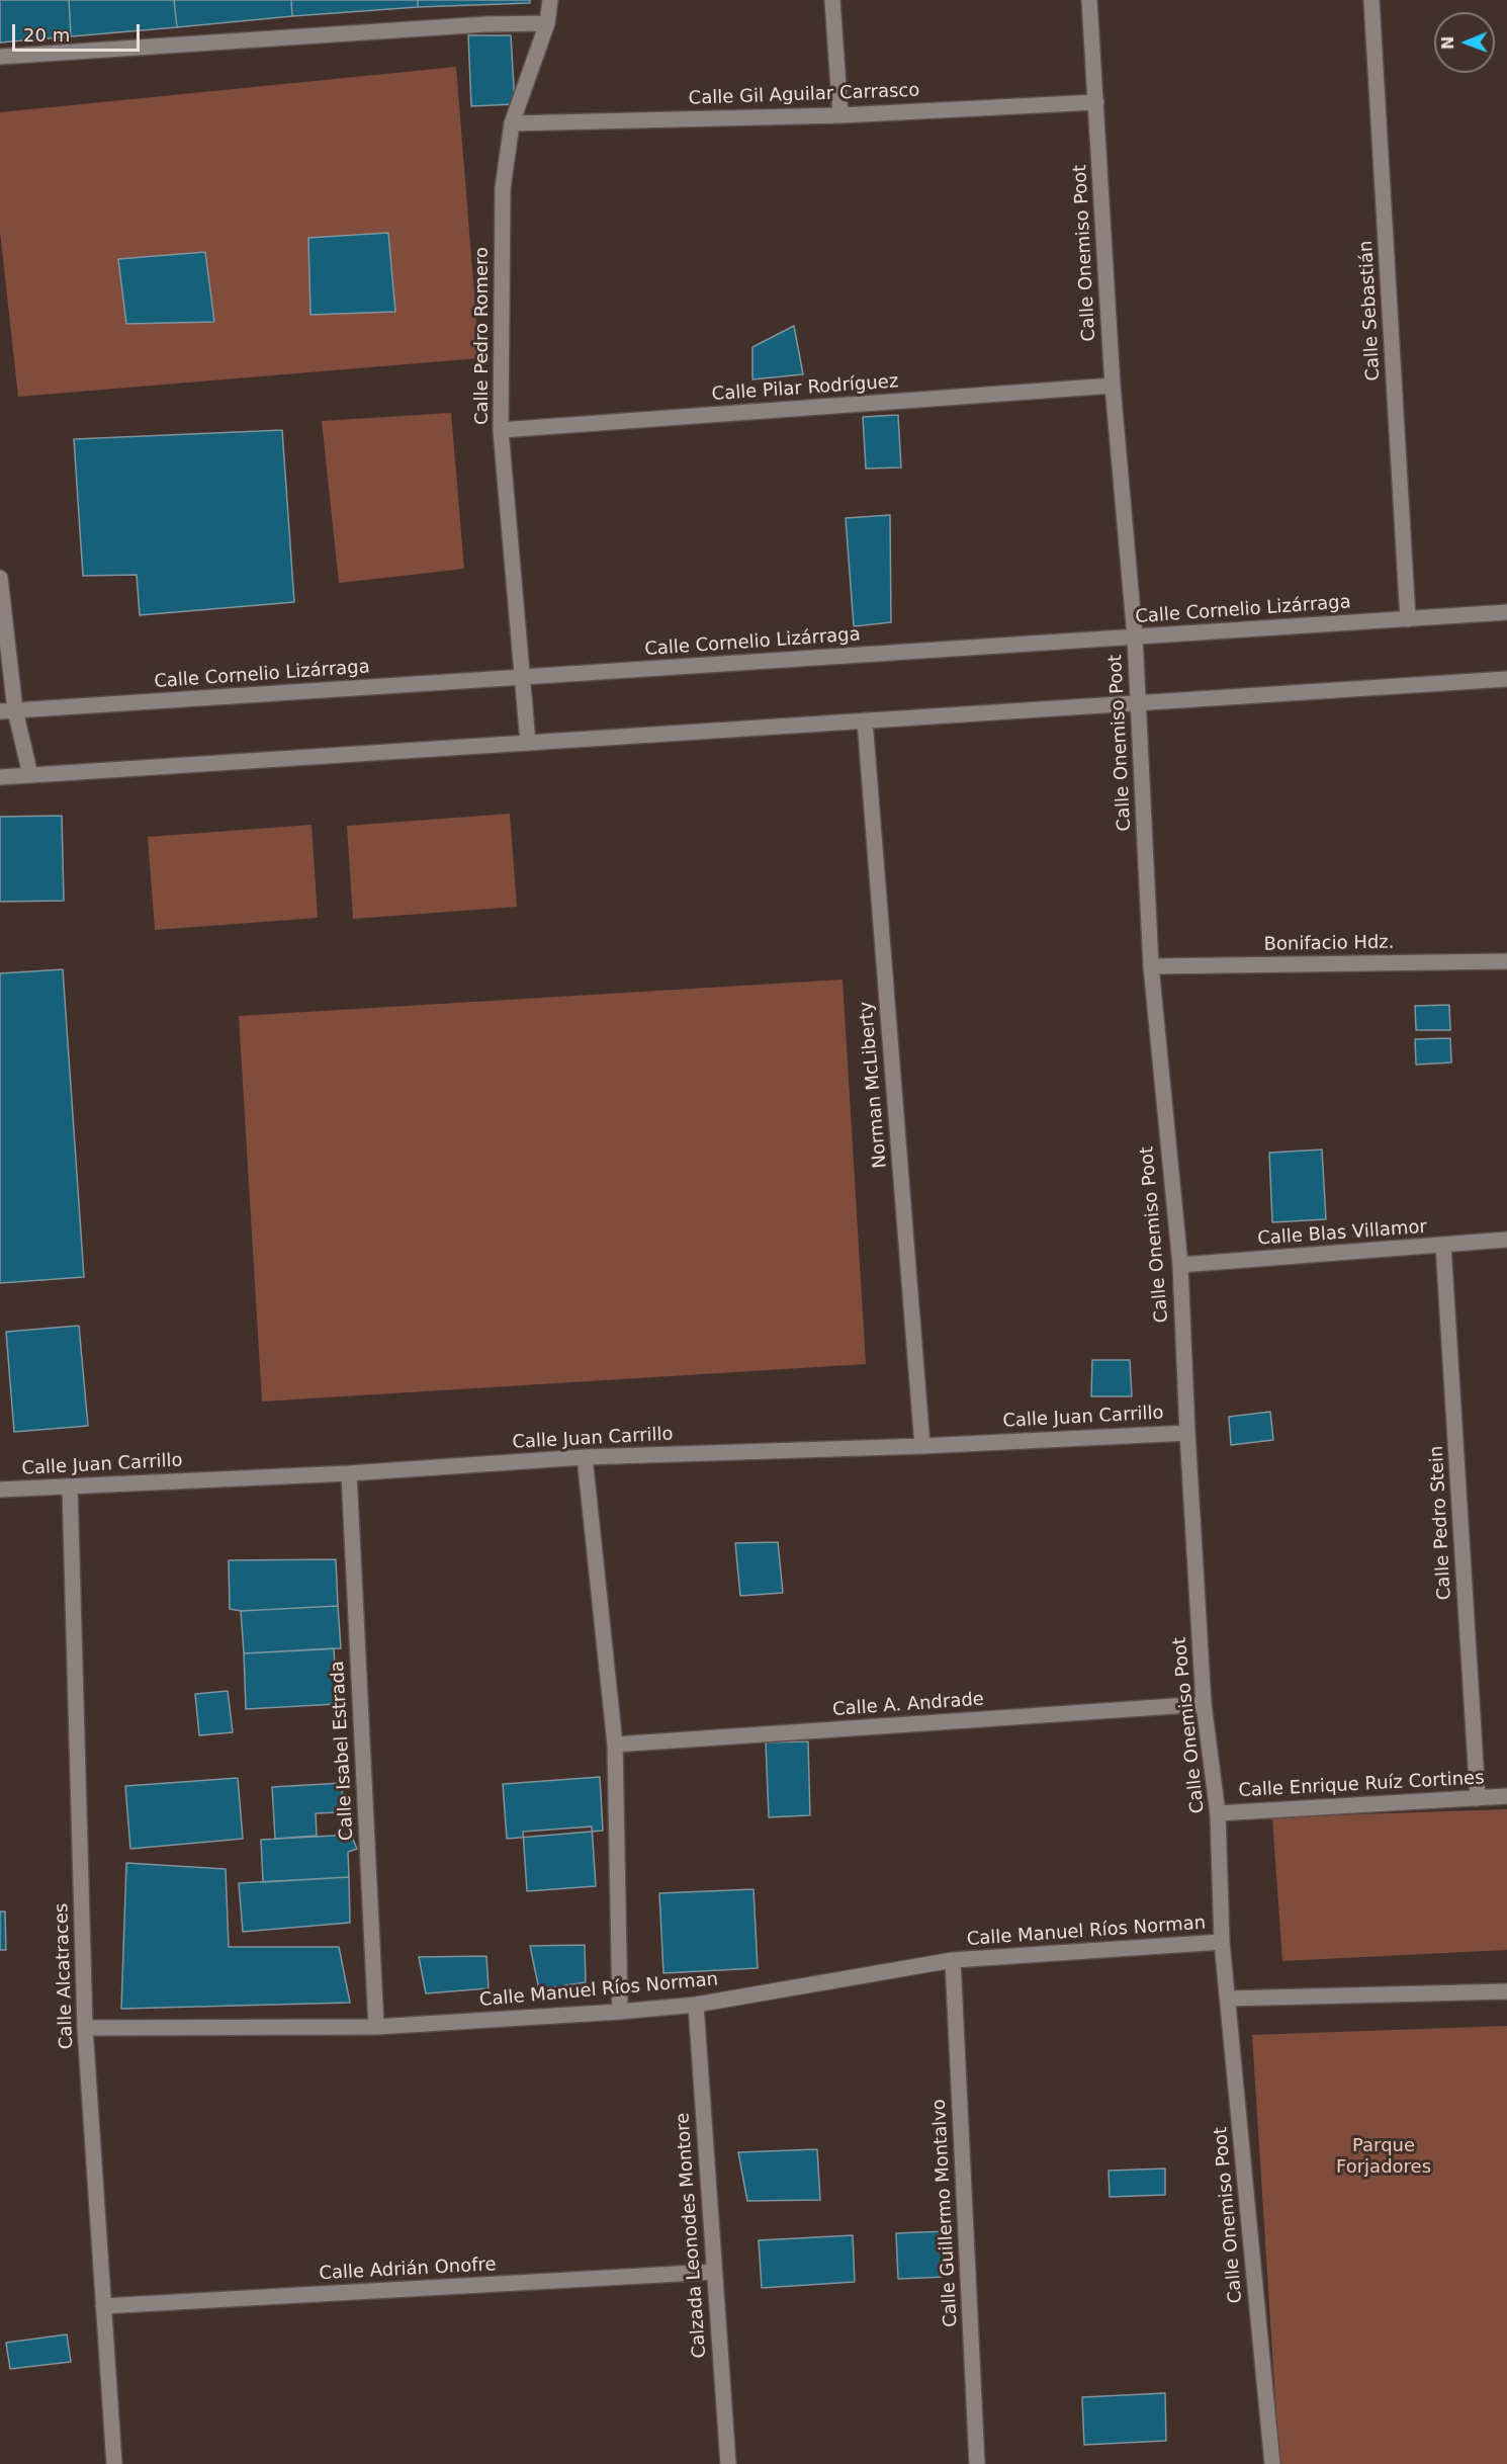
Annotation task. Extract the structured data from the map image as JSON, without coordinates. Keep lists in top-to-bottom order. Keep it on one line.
{"streets":{"street":["Calle Gil Aguilar Carrasco","Calle Onemiso Poot","Calle Sebastián","Calle Pedro Romero","Calle Pilar Rodríguez","Calle Cornelio Lizárraga","Bonifacio Hdz.","Norman McLiberty","Calle Blas Villamor","Calle Juan Carrillo","Calle Pedro Stein","Calle A. Andrade","Calle Isabel Estrada","Calle Enrique Ruíz Cortines","Calle Manuel Ríos Norman","Calle Alcatraces","Calle Guillermo Montalvo","Calzada Leonodes Montore","Calle Adrián Onofre"]},"crossings":[["Calle Gil Aguilar Carrasco","Calle Onemiso Poot"],["Calle Gil Aguilar Carrasco","Calle Pedro Romero"],["Calle Onemiso Poot","Calle Pilar Rodríguez"],["Calle Onemiso Poot","Calle Cornelio Lizárraga"],["Calle Onemiso Poot","Bonifacio Hdz."],["Calle Onemiso Poot","Calle Blas Villamor"],["Calle Onemiso Poot","Calle Juan Carrillo"],["Calle Onemiso Poot","Calle A. Andrade"],["Calle Onemiso Poot","Calle Enrique Ruíz Cortines"],["Calle Onemiso Poot","Calle Manuel Ríos Norman"],["Calle Sebastián","Calle Cornelio Lizárraga"],["Calle Pedro Romero","Calle Pilar Rodríguez"],["Calle Pedro Romero","Calle Cornelio Lizárraga"],["Norman McLiberty","Calle Juan Carrillo"],["Calle Blas Villamor","Calle Pedro Stein"],["Calle Juan Carrillo","Calle Isabel Estrada"],["Calle Juan Carrillo","Calle Alcatraces"],["Calle Pedro Stein","Calle Enrique Ruíz Cortines"],["Calle Isabel Estrada","Calle Manuel Ríos Norman"],["Calle Manuel Ríos Norman","Calle Alcatraces"],["Calle Manuel Ríos Norman","Calle Guillermo Montalvo"],["Calle Manuel Ríos Norman","Calzada Leonodes Montore"],["Calle Alcatraces","Calle Adrián Onofre"],["Calzada Leonodes Montore","Calle Adrián Onofre"]],"parks":["Parque Forjadores"],"scale_bar":"20 m","north":"left"}
